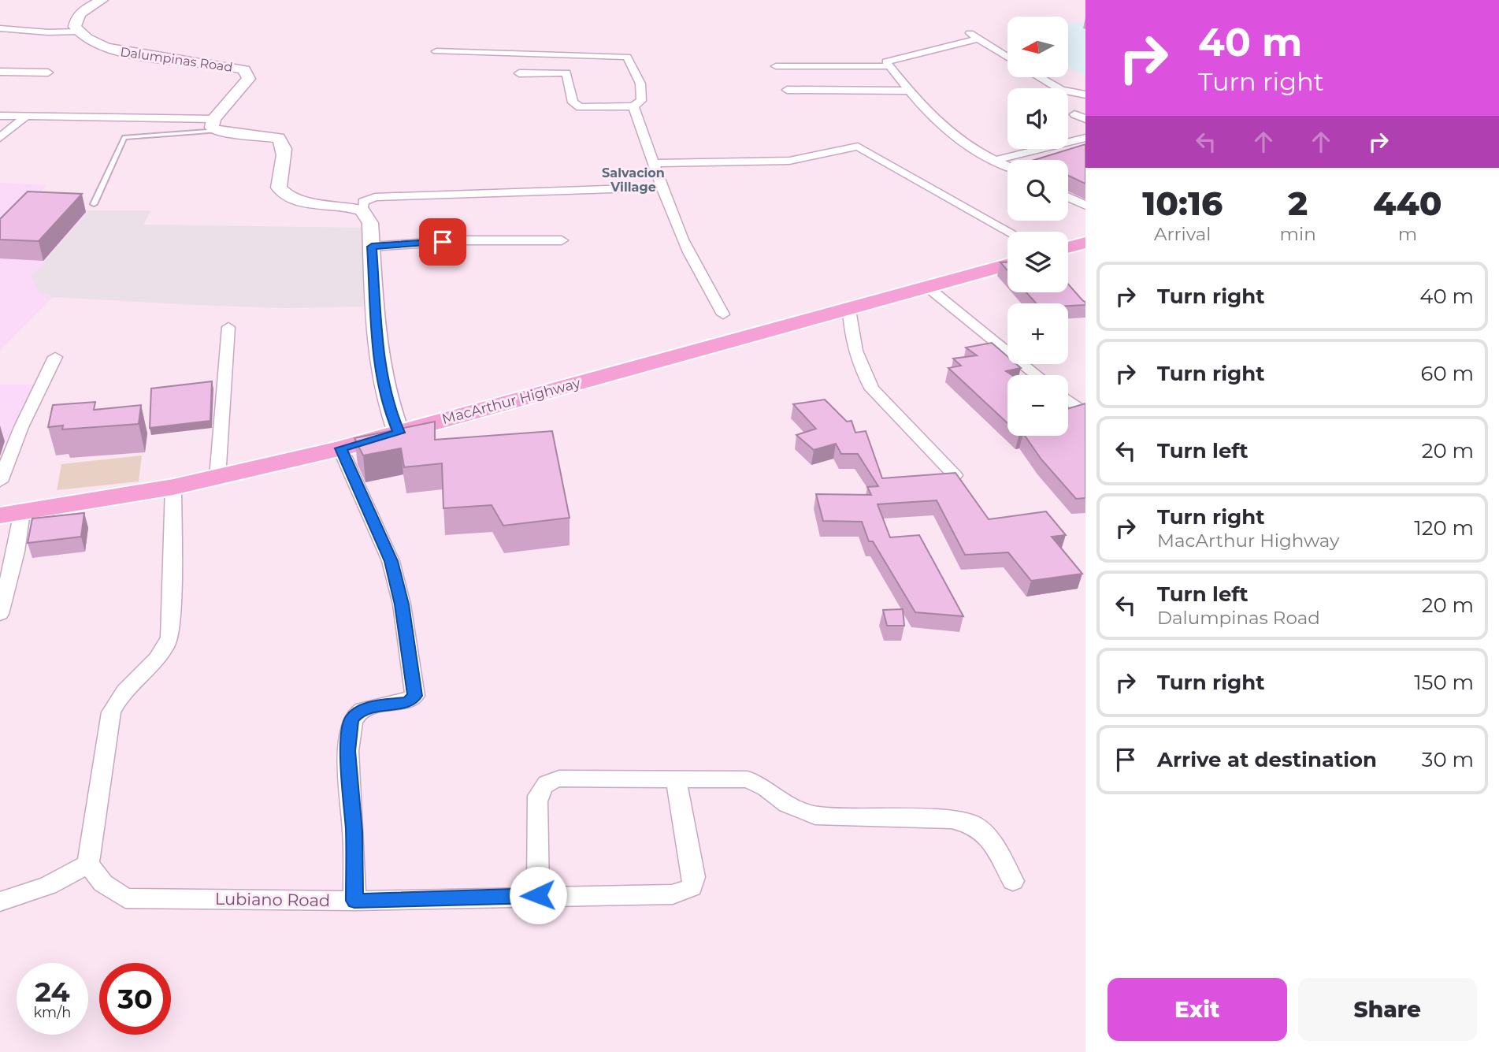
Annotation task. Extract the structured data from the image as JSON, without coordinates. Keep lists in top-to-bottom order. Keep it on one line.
{"streets":{"main road":["MacArthur Highway"],"street":["Dalumpinas Road","Lubiano Road"]},"districts":["Salvacion Village"],"north":"left","page":{"turn":["40 m","Turn right"],"map_buttons":["+","−"],"eta":["10:16","Arrival","2","min","440","m"],"list":[{"name":"Turn right","value":"40 m"},{"name":"Turn right","value":"60 m"},{"name":"Turn left","value":"20 m"},{"name":"Turn right","note":"MacArthur Highway","value":"120 m"},{"name":"Turn left","note":"Dalumpinas Road","value":"20 m"},{"name":"Turn right","value":"150 m"},{"name":"Arrive at destination","value":"30 m"}],"speed":"24 km/h","limit":"30","buttons":["Exit","Share"]}}
